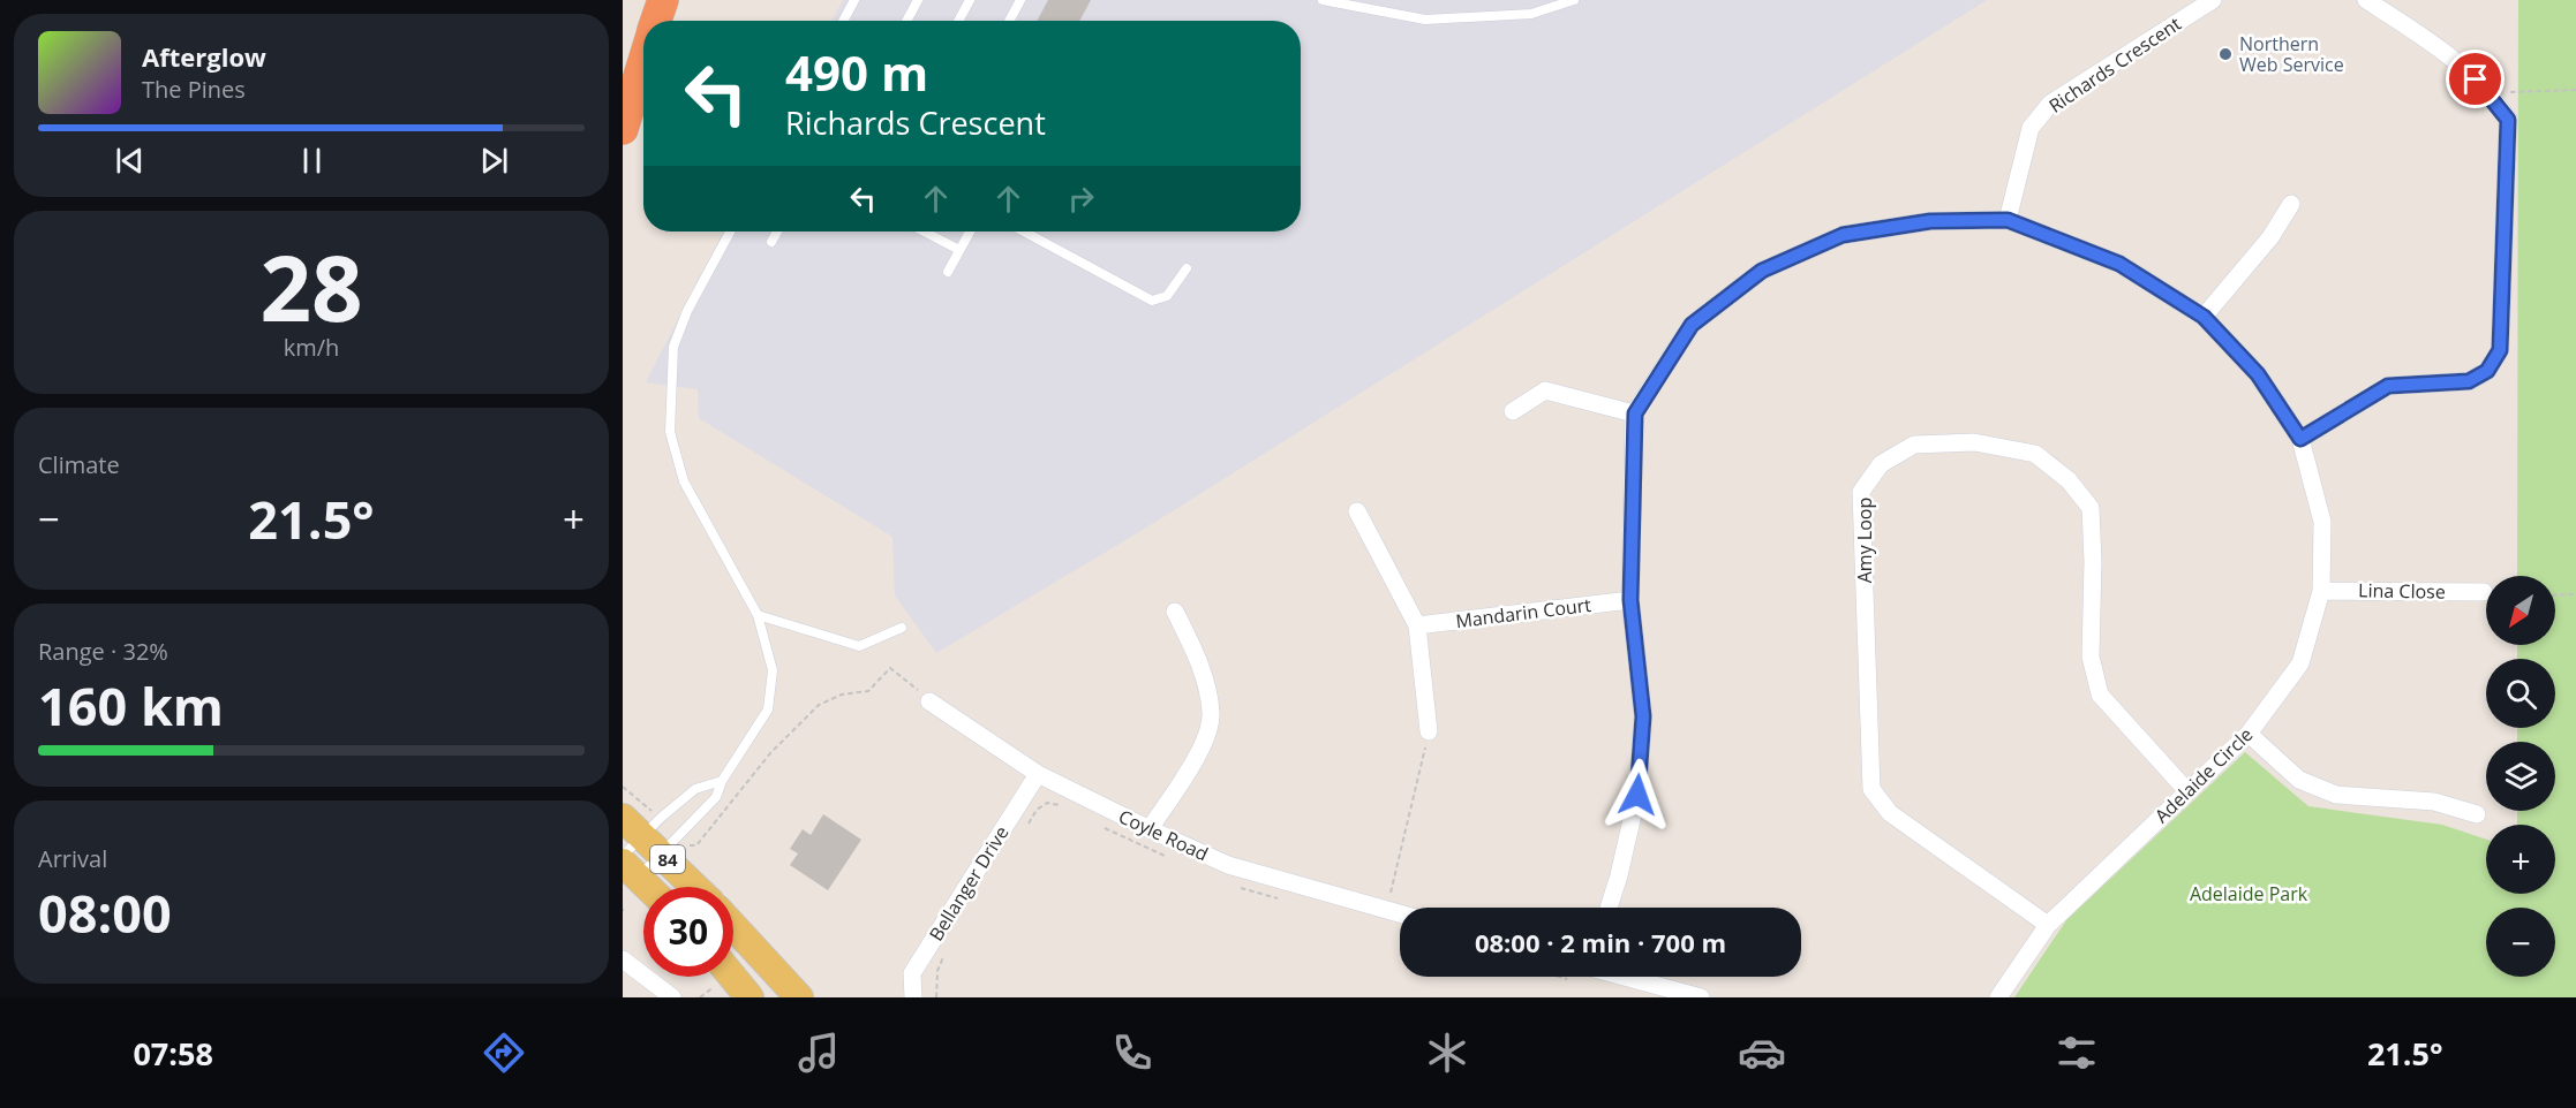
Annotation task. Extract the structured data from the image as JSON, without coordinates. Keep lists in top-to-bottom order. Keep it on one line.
{"streets":{"main road":["84"],"street":["Richards Crescent","Amy Loop","Lina Close","Mandarin Court","Adelaide Circle","Coyle Road","Bellanger Drive"]},"crossings":[["Richards Crescent","Adelaide Circle"],["Amy Loop","Adelaide Circle"],["Lina Close","Adelaide Circle"],["Coyle Road","Bellanger Drive"]],"parks":["Adelaide Park"],"places":["Northern Web Service"],"north":"bottom left","page":{"turn":["490 m","Richards Crescent"],"song":["Afterglow","The Pines"],"tile":[["28","km/h"],"Climate",["Range · 32%","160 km"],["Arrival","08:00"]],"heat":["−","21.5°","+"],"map_buttons":["+","−"],"limit":"30","trip":"08:00 · 2 min · 700 m","tabs":["07:58","21.5°"]}}
